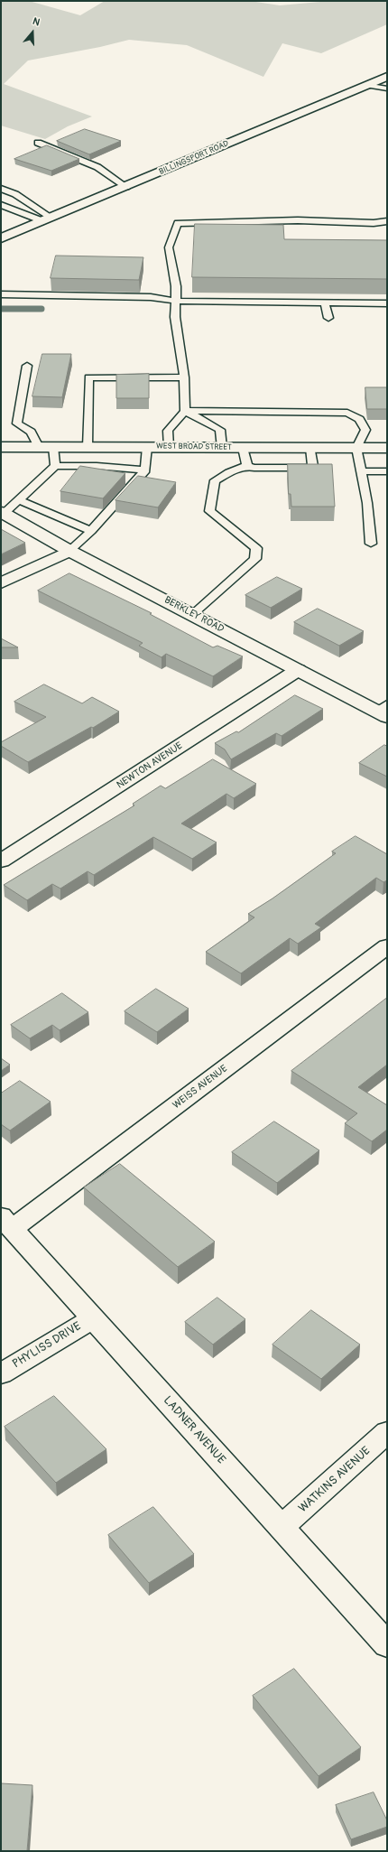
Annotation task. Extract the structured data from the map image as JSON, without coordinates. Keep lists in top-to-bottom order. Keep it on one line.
{"streets":{"street":["BILLINGSPORT ROAD","WEST BROAD STREET","BERKLEY ROAD","NEWTON AVENUE","WEISS AVENUE","PHYLISS DRIVE","LADNER AVENUE","WATKINS AVENUE"]},"crossings":[["BERKLEY ROAD","NEWTON AVENUE"],["WEISS AVENUE","LADNER AVENUE"],["PHYLISS DRIVE","LADNER AVENUE"],["LADNER AVENUE","WATKINS AVENUE"]],"north":"top"}
